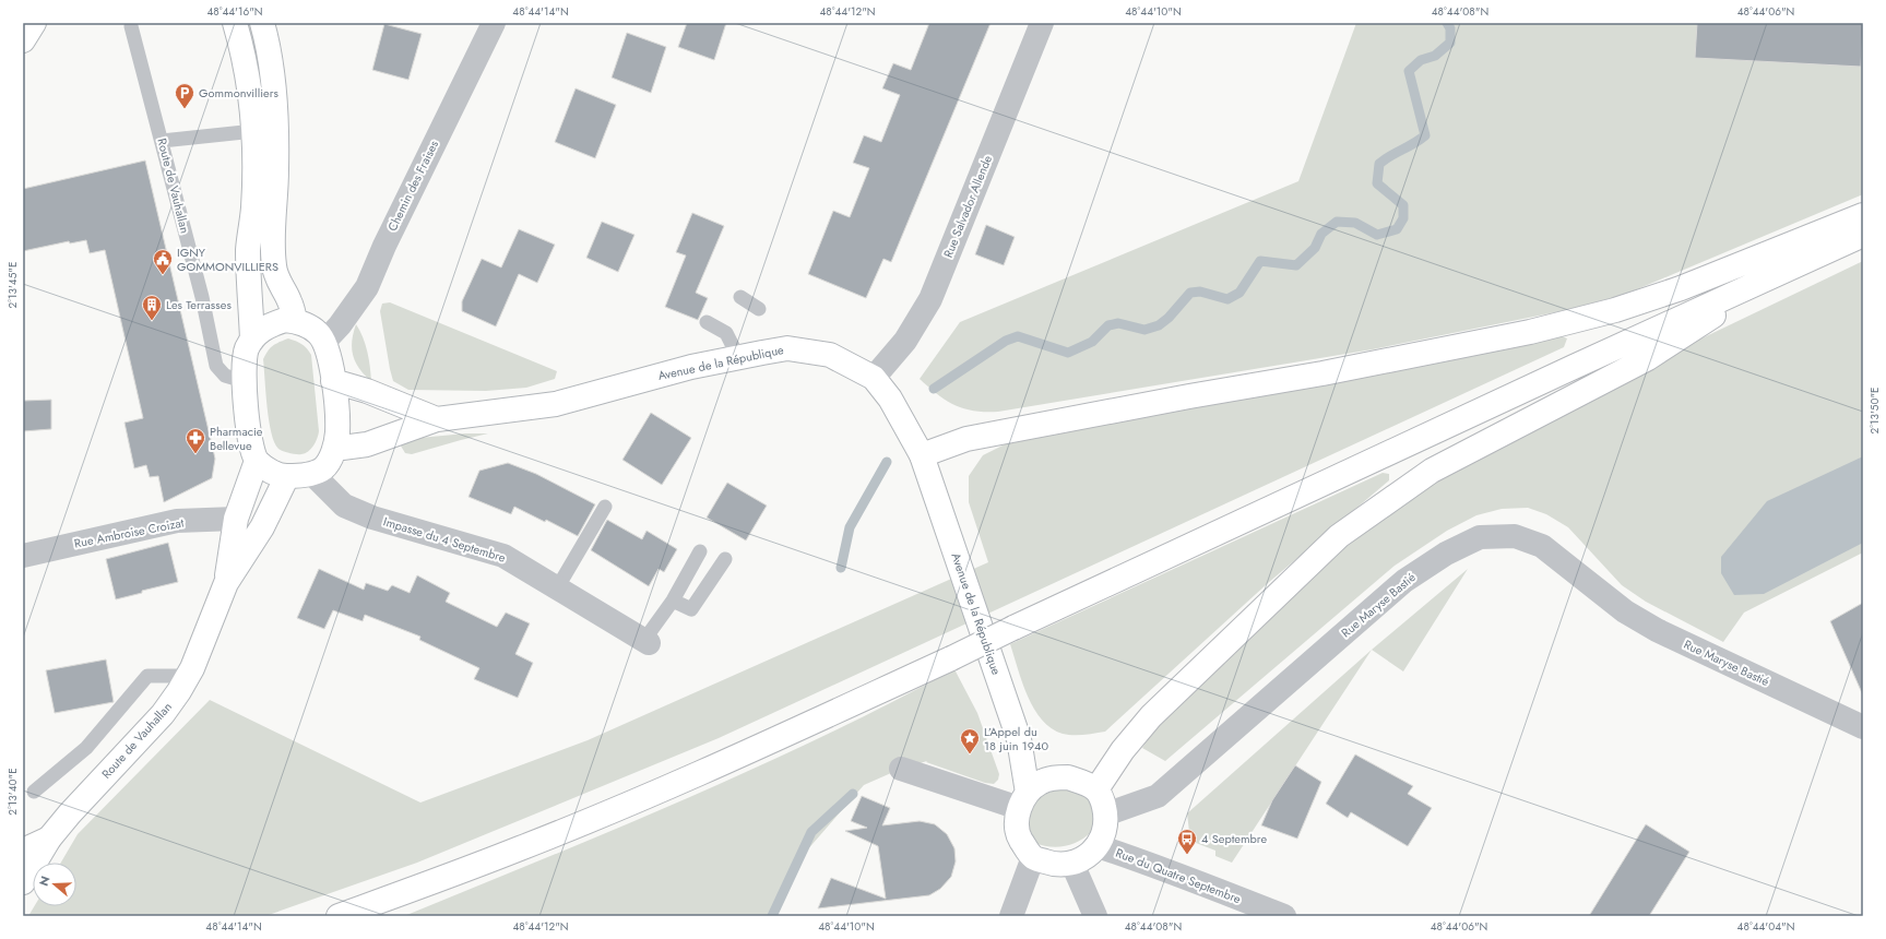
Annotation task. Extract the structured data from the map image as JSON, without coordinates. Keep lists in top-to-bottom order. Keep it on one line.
{"streets":{"main road":["Route de Vauhallan","Avenue de la République"],"street":["Chemin des Fraises","Rue Salvador Allende","Rue Ambroise Croizat","Impasse du 4 Septembre","Rue Maryse Bastié","Rue du Quatre Septembre"]},"crossings":[["Route de Vauhallan","Chemin des Fraises"],["Route de Vauhallan","Avenue de la République"],["Route de Vauhallan","Rue Ambroise Croizat"],["Route de Vauhallan","Impasse du 4 Septembre"],["Chemin des Fraises","Avenue de la République"],["Chemin des Fraises","Impasse du 4 Septembre"],["Rue Salvador Allende","Avenue de la République"],["Avenue de la République","Impasse du 4 Septembre"],["Avenue de la République","Rue Maryse Bastié"],["Avenue de la République","Rue du Quatre Septembre"],["Rue Maryse Bastié","Rue du Quatre Septembre"]],"places":{"parking":["Gommonvilliers"],"public building":["IGNY GOMMONVILLIERS"],"building":["Les Terrasses"],"pharmacy":["Pharmacie Bellevue"],"place":["L’Appel du 18 juin 1940"],"bus stop":["4 Septembre"]},"north":"left","coordinates":["48°44'16\"N","48°44'14\"N","48°44'12\"N","48°44'10\"N","48°44'08\"N","48°44'06\"N","2°13'45\"E","2°13'50\"E","2°13'40\"E","48°44'04\"N"]}
